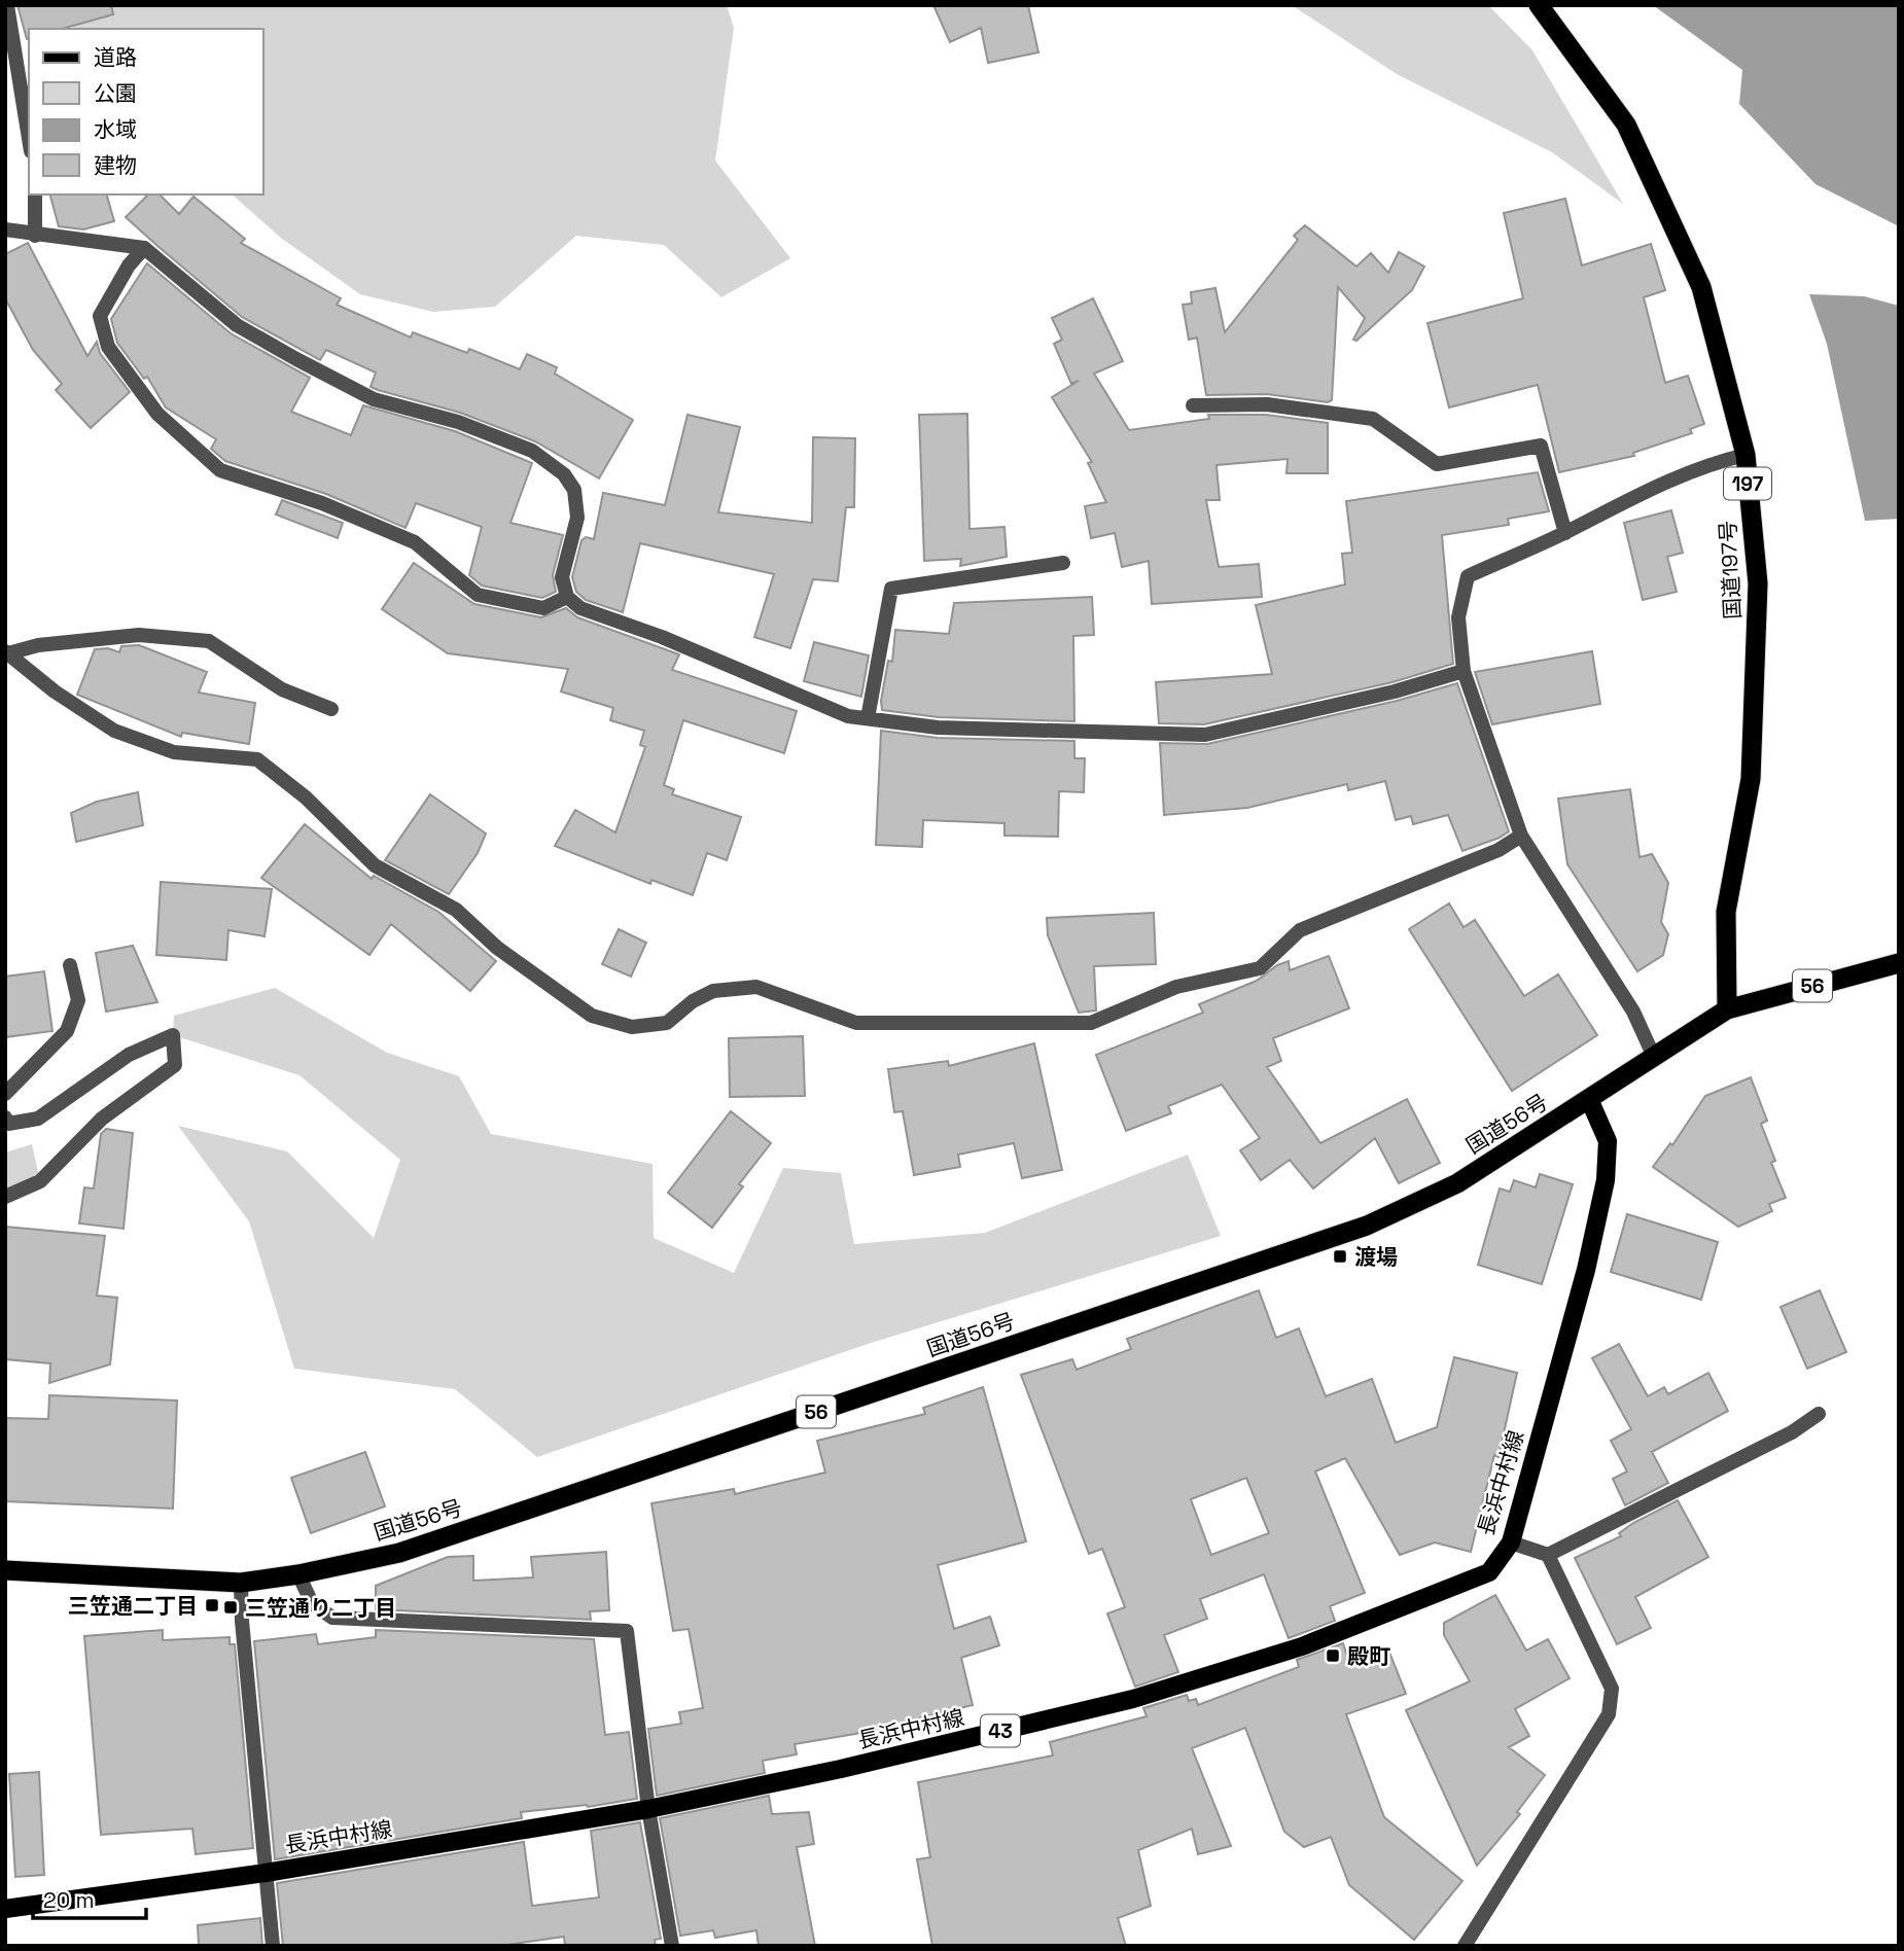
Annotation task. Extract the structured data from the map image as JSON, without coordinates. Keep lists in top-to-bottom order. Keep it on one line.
{"streets":{"highway":["197","国道197号","56","国道56号"],"main road":["長浜中村線","43"]},"crossings":[["国道197号","国道56号"],["国道56号","長浜中村線"]],"places":{"transit":["渡場","三笠通二丁目","三笠通り二丁目","殿町"]},"legend":["道路","公園","水域","建物"],"scale_bar":"20 m"}
